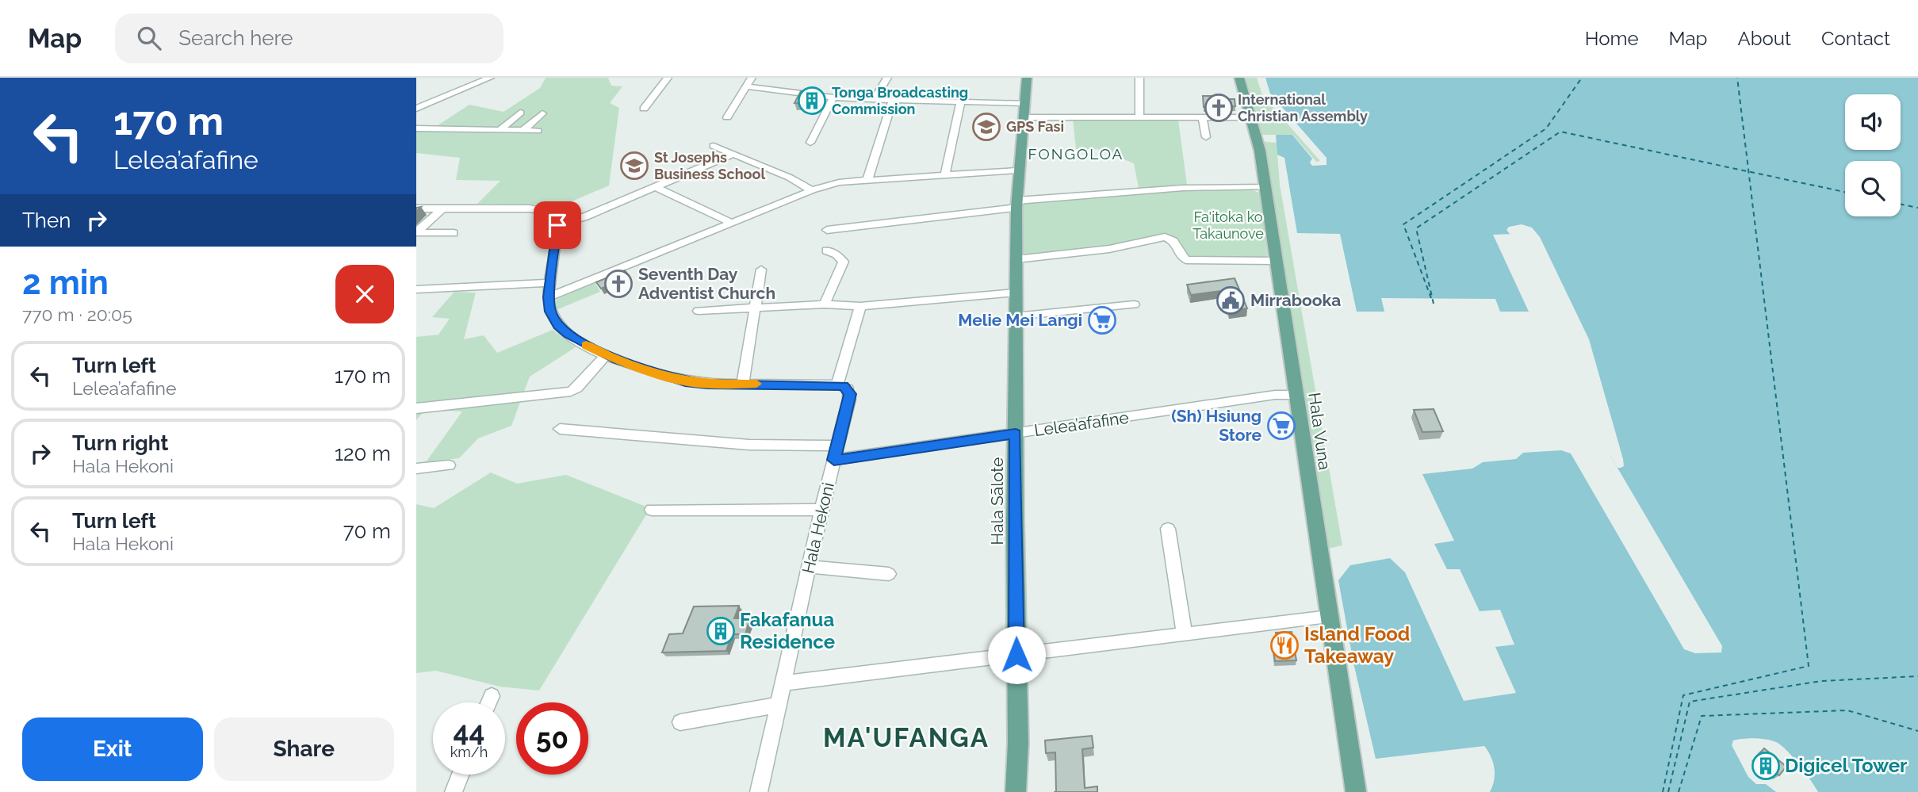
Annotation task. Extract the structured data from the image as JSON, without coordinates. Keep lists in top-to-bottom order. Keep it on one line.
{"streets":{"main road":["Hala Vuna","Hala Sālote"],"street":["Lelea’afafine","Hala Hekoni"]},"crossings":[["Lelea’afafine","Hala Vuna"],["Lelea’afafine","Hala Sālote"],["Lelea’afafine","Hala Hekoni"]],"districts":["FONGOLOA","MA'UFANGA"],"parks":["Fa'itoka ko Takaunove"],"places":{"building":["Tonga Broadcasting Commission","Fakafanua Residence","Digicel Tower"],"church":["International Christian Assembly","Seventh Day Adventist Church"],"school or university":["GPS Fasi","St Josephs Business School"],"public building":["Mirrabooka"],"supermarket":["Melie Mei Langi","(Sh) Hsiung Store"],"restaurant":["Island Food Takeaway"]},"page":{"header":"Map","search":"Search here","nav":["Home","Map","About","Contact"],"turn":["170 m","Lelea’afafine"],"then":"Then","heading":["2 min","770 m · 20:05"],"list":[{"name":"Turn left","note":"Lelea’afafine","value":"170 m"},{"name":"Turn right","note":"Hala Hekoni","value":"120 m"},{"name":"Turn left","note":"Hala Hekoni","value":"70 m"}],"speed":"44 km/h","limit":"50","buttons":["Exit","Share"]}}
